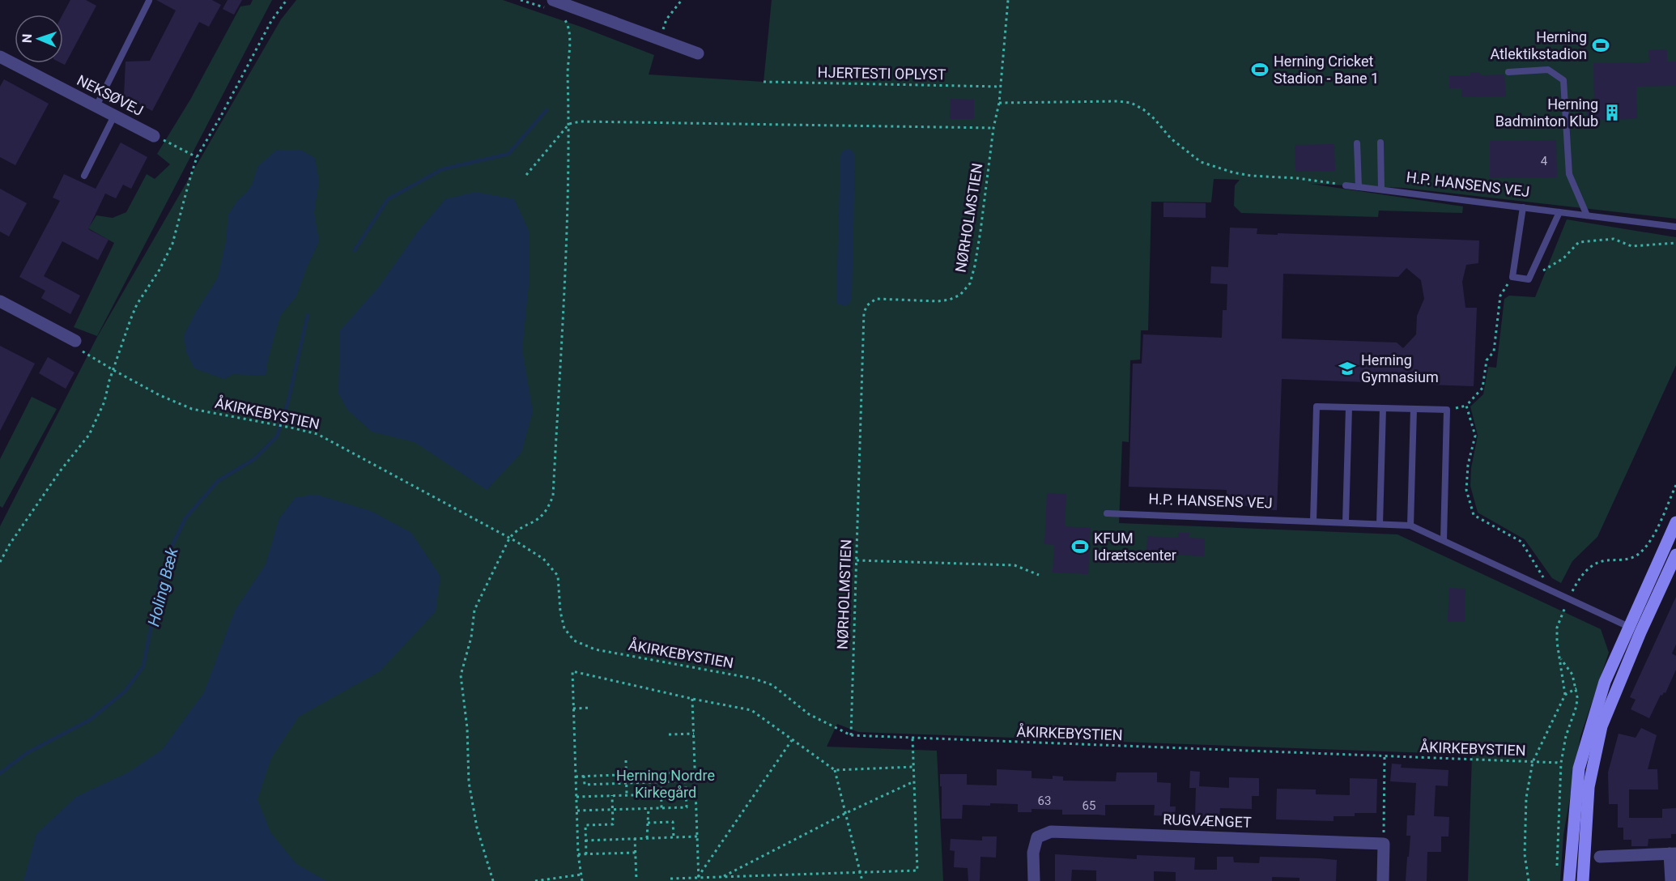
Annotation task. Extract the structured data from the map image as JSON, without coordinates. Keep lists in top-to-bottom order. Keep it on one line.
{"streets":{"street":["NEKSØVEJ","RUGVÆNGET"],"lane":["H.P. HANSENS VEJ"],"path":["HJERTESTI OPLYST","NØRHOLMSTIEN","ÅKIRKEBYSTIEN"]},"crossings":[["HJERTESTI OPLYST","NØRHOLMSTIEN"],["NØRHOLMSTIEN","ÅKIRKEBYSTIEN"]],"water":["Holing Bæk"],"parks":["Herning Nordre Kirkegård"],"places":{"sports":["Herning Atlektikstadion","Herning Cricket Stadion - Bane 1","KFUM Idrætscenter"],"building":["Herning Badminton Klub"],"school or university":["Herning Gymnasium"]},"house_numbers":["4","63","65"],"north":"left"}
